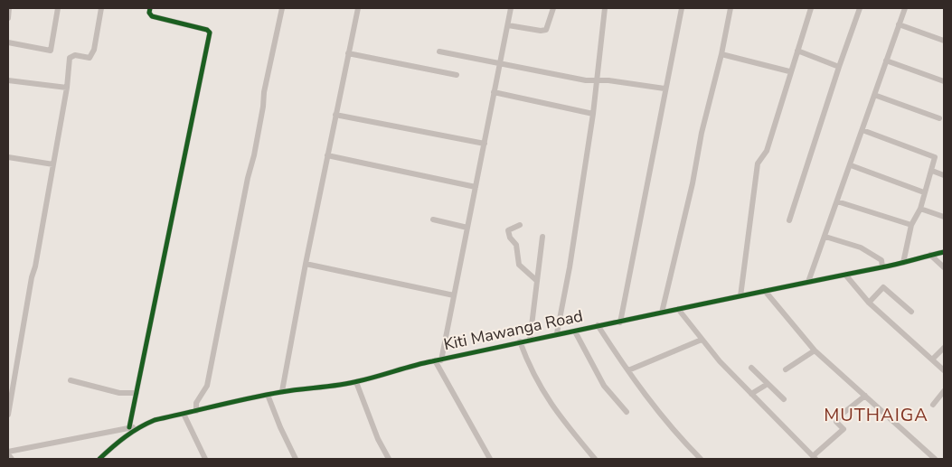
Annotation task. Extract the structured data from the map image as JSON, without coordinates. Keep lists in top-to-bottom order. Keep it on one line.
{"streets":{"street":["Kiti Mawanga Road"]},"districts":["MUTHAIGA"]}
